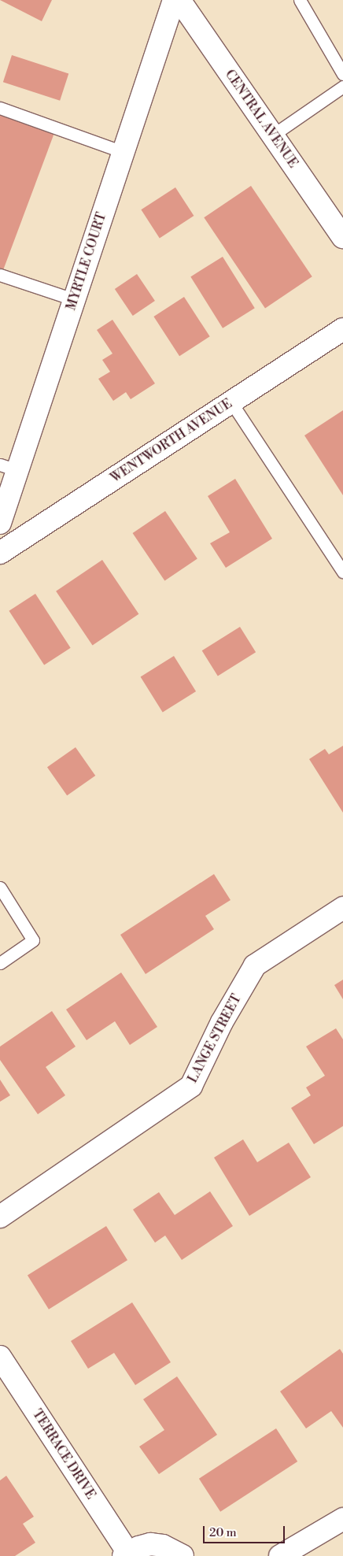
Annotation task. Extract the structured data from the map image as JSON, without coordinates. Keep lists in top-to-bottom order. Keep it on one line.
{"streets":{"street":["CENTRAL AVENUE","MYRTLE COURT","WENTWORTH AVENUE","LANGE STREET","TERRACE DRIVE"]},"scale_bar":"20 m"}
